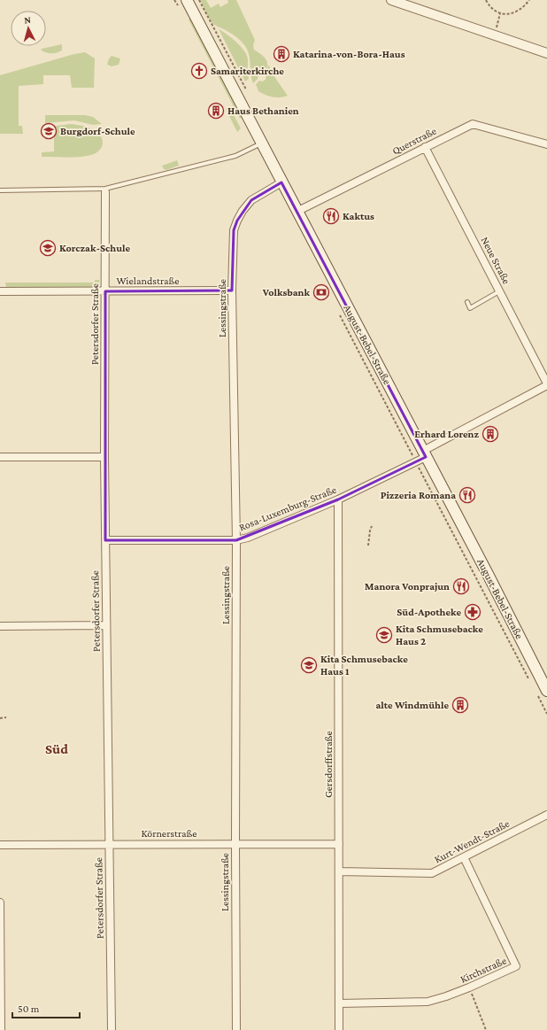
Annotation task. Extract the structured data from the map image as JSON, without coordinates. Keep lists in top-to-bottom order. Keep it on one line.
{"streets":{"main road":["August-Bebel-Straße"],"street":["Querstraße","Neue Straße","Wielandstraße","Lessingstraße","Petersdorfer Straße","Rosa-Luxemburg-Straße","Gersdorffstraße","Körnerstraße","Kurt-Wendt-Straße","Kirchstraße"]},"crossings":[["Querstraße","Neue Straße"],["Querstraße","August-Bebel-Straße"],["Neue Straße","Rosa-Luxemburg-Straße"],["Wielandstraße","Lessingstraße"],["Wielandstraße","Petersdorfer Straße"],["Lessingstraße","August-Bebel-Straße"],["Lessingstraße","Rosa-Luxemburg-Straße"],["Lessingstraße","Körnerstraße"],["Petersdorfer Straße","Rosa-Luxemburg-Straße"],["Petersdorfer Straße","Körnerstraße"],["August-Bebel-Straße","Rosa-Luxemburg-Straße"],["Rosa-Luxemburg-Straße","Gersdorffstraße"],["Gersdorffstraße","Körnerstraße"],["Gersdorffstraße","Kurt-Wendt-Straße"],["Gersdorffstraße","Kirchstraße"],["Kurt-Wendt-Straße","Kirchstraße"]],"districts":["Süd"],"places":{"building":["Katarina-von-Bora-Haus","Haus Bethanien","Erhard Lorenz","alte Windmühle"],"church":["Samariterkirche"],"school or university":["Burgdorf-Schule","Korczak-Schule","Kita Schmusebacke Haus 2","Kita Schmusebacke Haus 1"],"restaurant":["Kaktus","Pizzeria Romana","Manora Vonprajun"],"bank":["Volksbank"],"pharmacy":["Süd-Apotheke"]},"scale_bar":"50 m","north":"top"}
